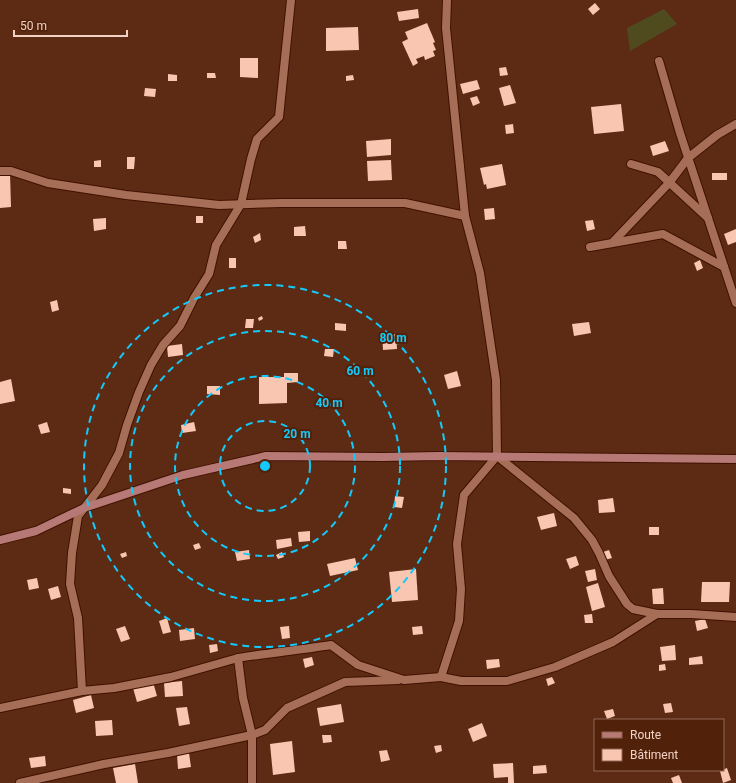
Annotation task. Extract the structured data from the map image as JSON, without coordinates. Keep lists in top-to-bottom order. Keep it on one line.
{"legend":["Route","Bâtiment"],"scale_bar":"50 m","rings":["80 m","60 m","40 m","20 m"]}
